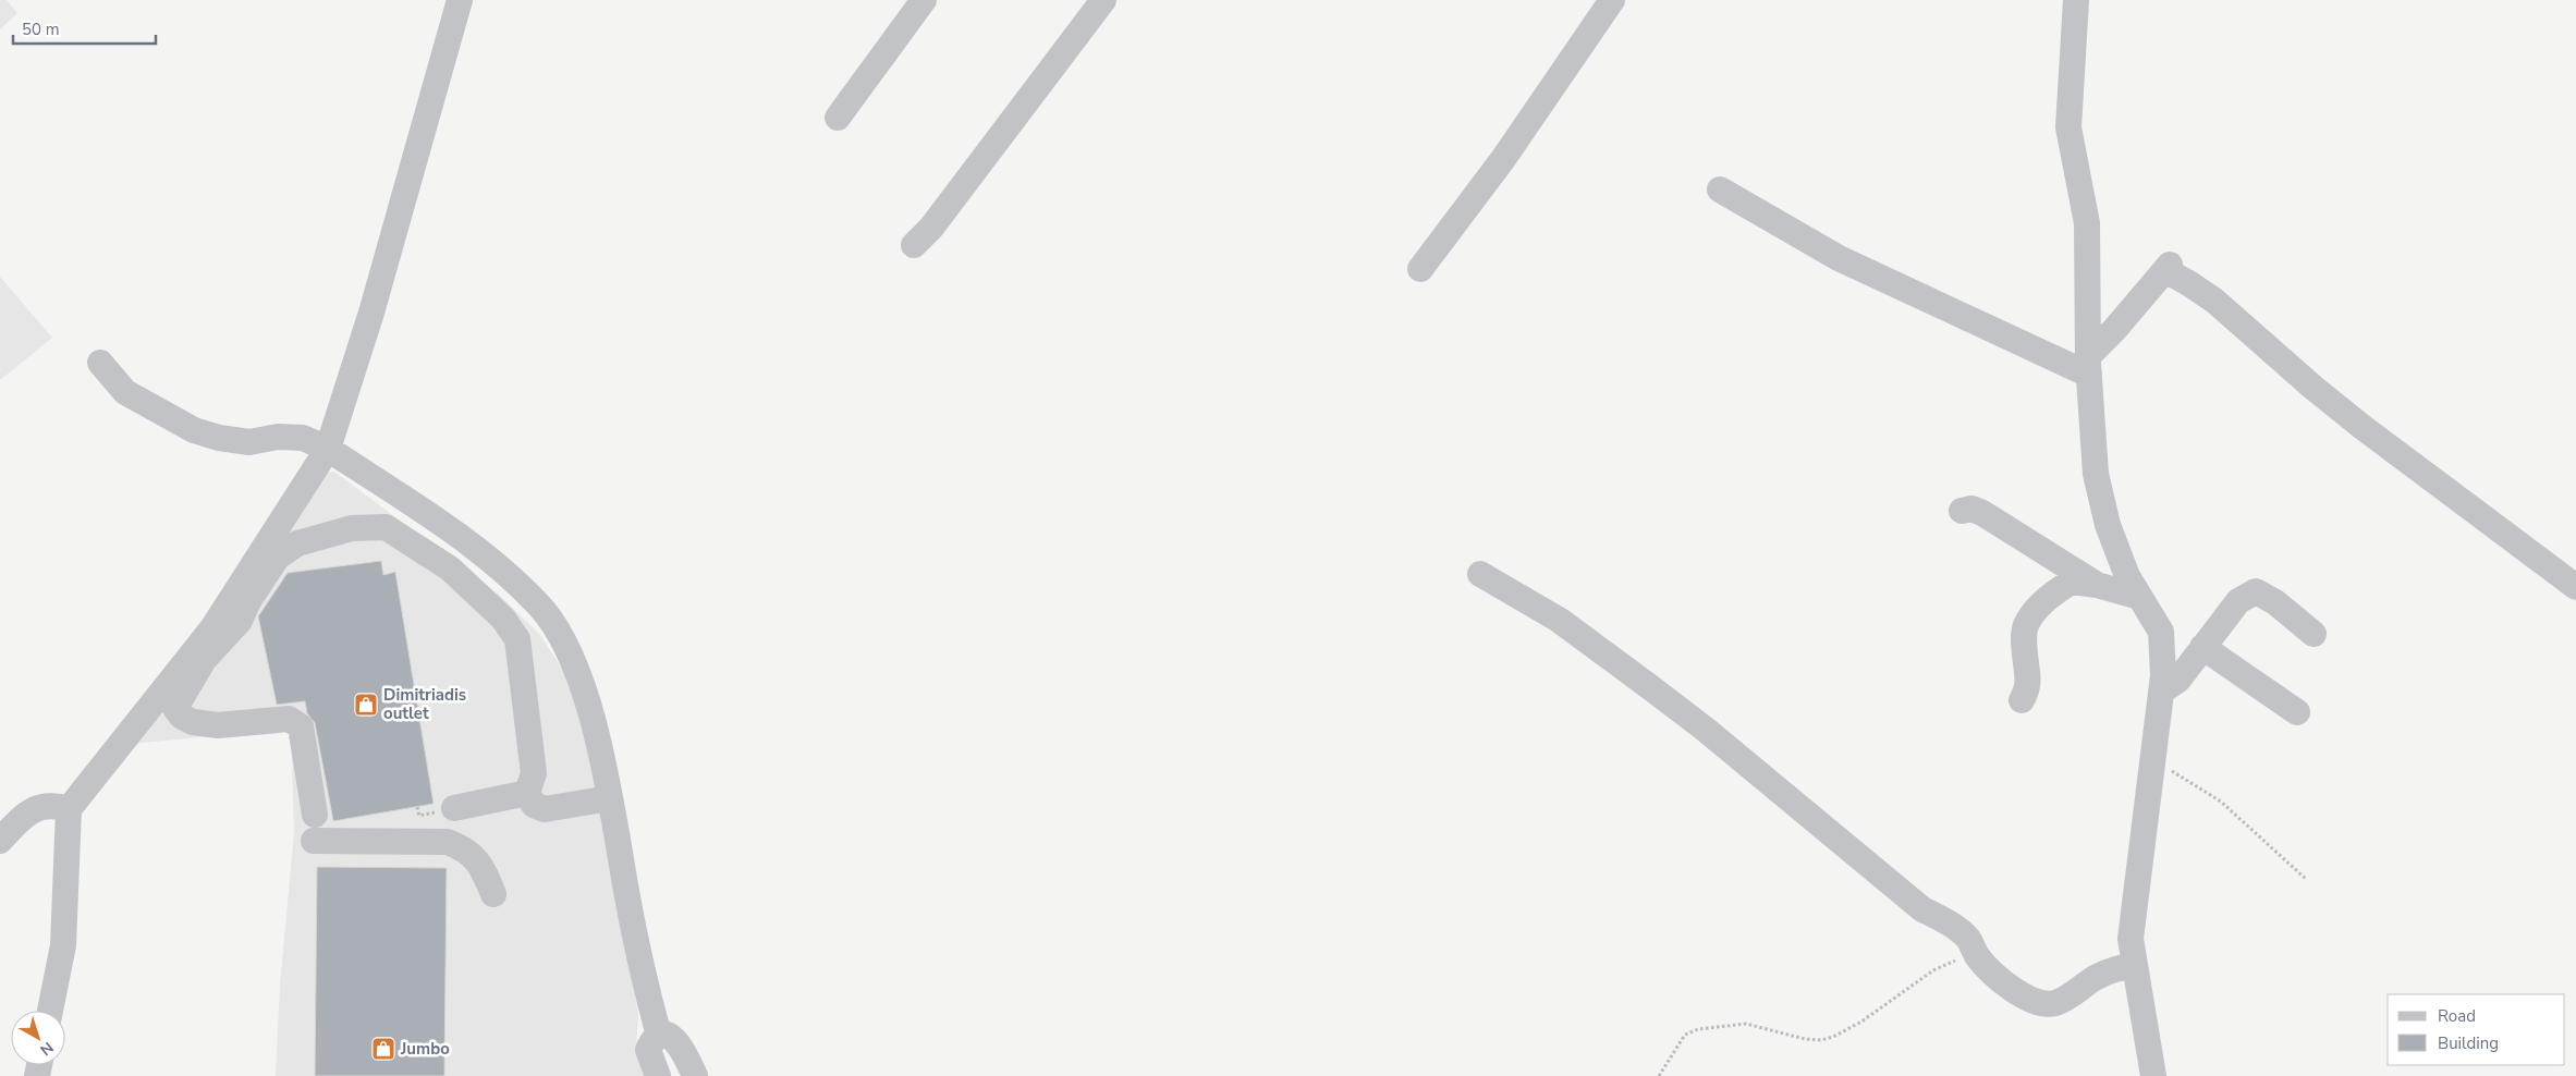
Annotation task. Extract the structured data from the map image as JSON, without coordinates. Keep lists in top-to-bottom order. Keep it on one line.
{"places":{"shop":["Dimitriadis outlet","Jumbo"]},"legend":["Road","Building"],"scale_bar":"50 m","north":"bottom right"}
